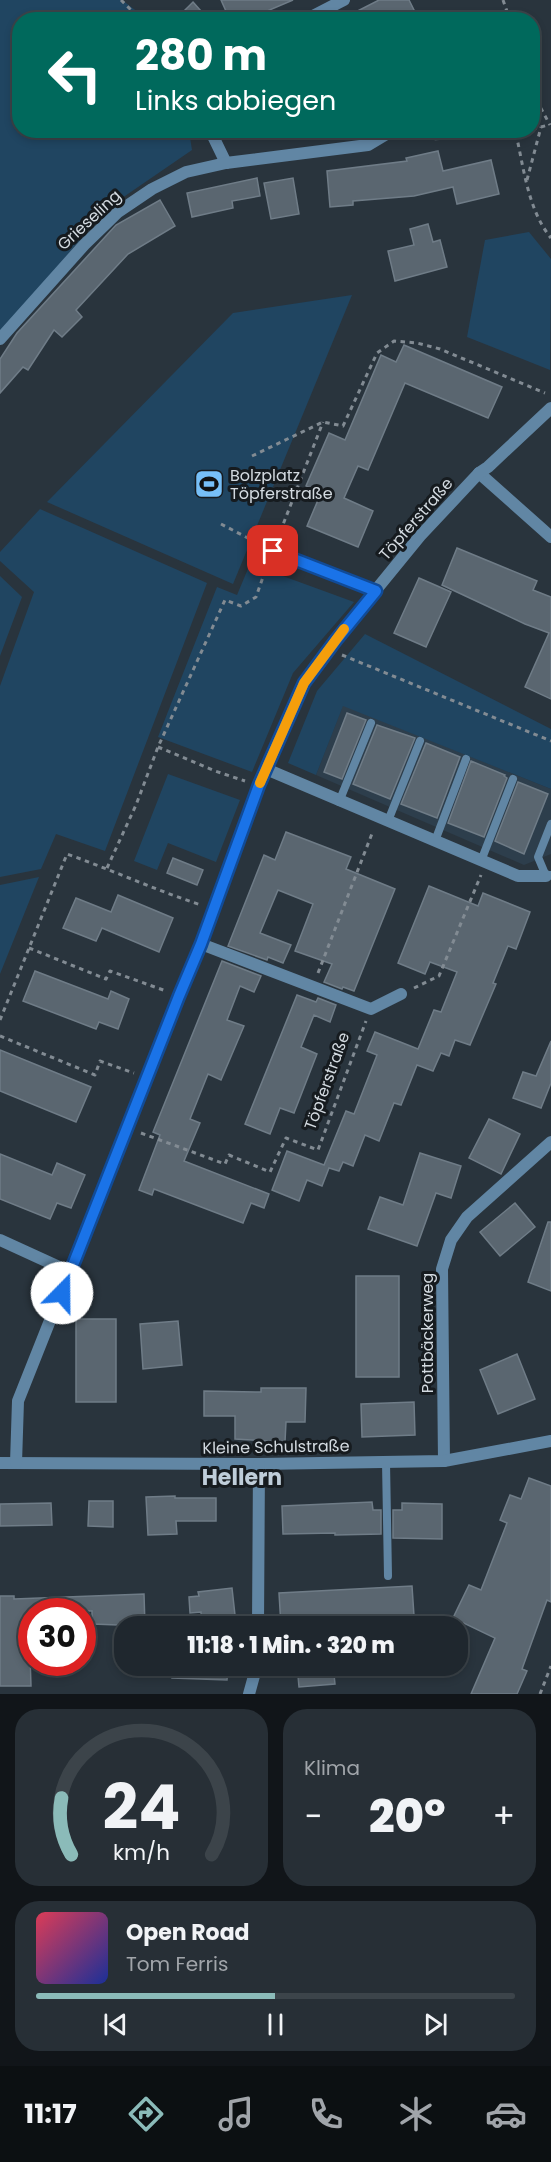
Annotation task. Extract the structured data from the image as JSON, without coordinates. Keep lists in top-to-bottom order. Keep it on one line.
{"streets":{"street":["Grieseling","Töpferstraße","Pottbäckerweg","Kleine Schulstraße"]},"crossings":[["Töpferstraße","Kleine Schulstraße"],["Pottbäckerweg","Kleine Schulstraße"]],"districts":["Hellern"],"places":{"sports":["Bolzplatz Töpferstraße"]},"page":{"turn":["280 m","Links abbiegen"],"limit":"30","trip":"11:18 · 1 Min. · 320 m","tile":"Klima","heat":["−","20°","+"],"song":["Open Road","Tom Ferris"],"tabs":"11:17","gauge":["24","km/h"]}}
